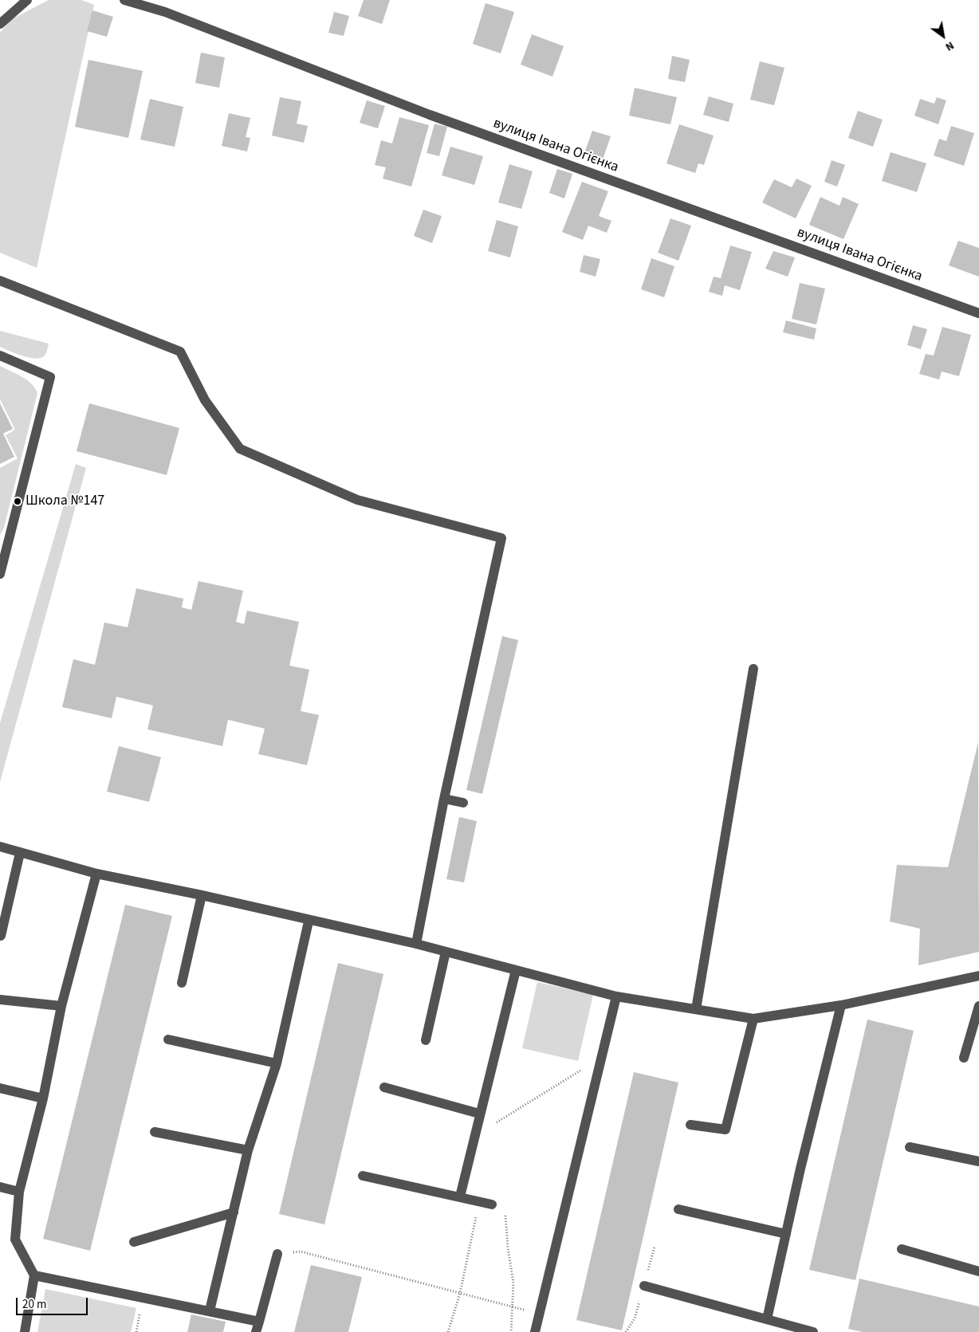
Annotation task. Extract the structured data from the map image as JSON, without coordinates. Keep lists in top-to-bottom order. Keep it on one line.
{"streets":{"street":["вулиця Івана Огієнка"]},"places":["Школа №147"],"scale_bar":"20 m","north":"bottom right"}
